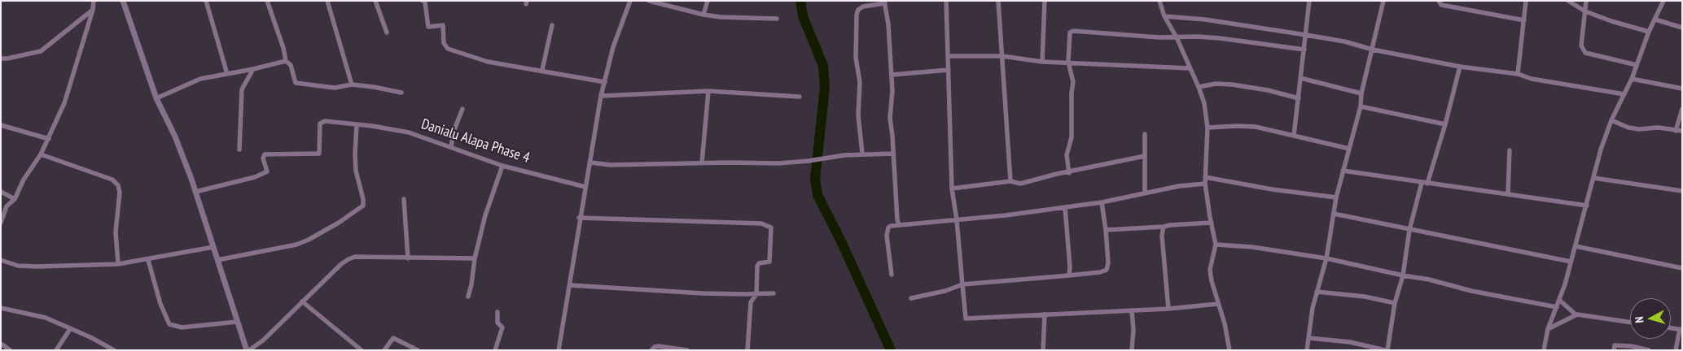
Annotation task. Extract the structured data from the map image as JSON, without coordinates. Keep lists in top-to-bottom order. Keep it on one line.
{"streets":{"street":["Danialu Alapa Phase 4"]},"north":"left"}
